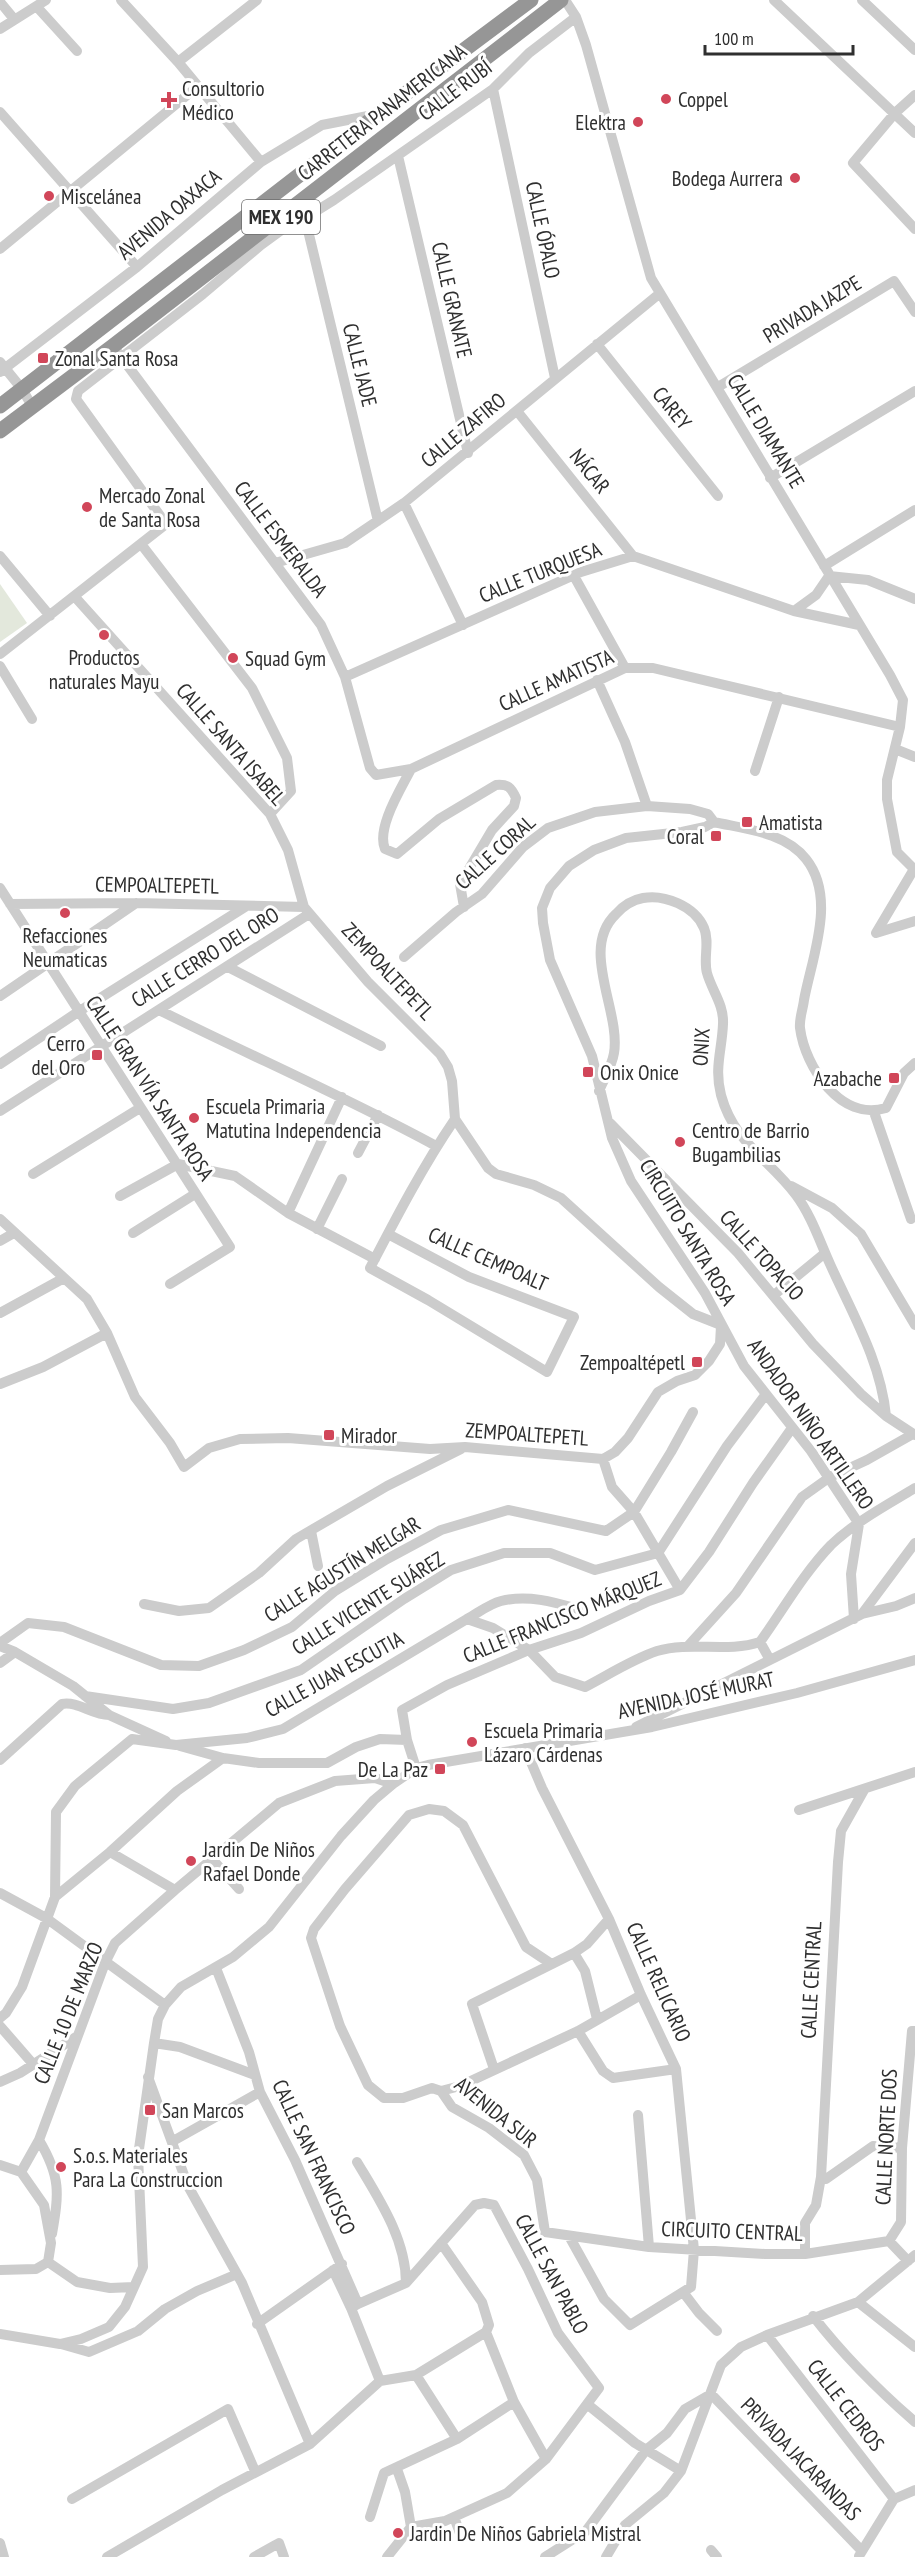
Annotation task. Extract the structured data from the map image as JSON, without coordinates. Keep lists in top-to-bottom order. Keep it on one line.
{"streets":{"highway":["CARRETERA PANAMERICANA","MEX 190"],"street":["CALLE RUBÍ","AVENIDA OAXACA","CALLE ÓPALO","CALLE GRANATE","PRIVADA JAZPE","CALLE JADE","CAREY","CALLE ZAFIRO","CALLE DIAMANTE","NÁCAR","CALLE ESMERALDA","CALLE TURQUESA","CALLE AMATISTA","CALLE SANTA ISABEL","CALLE CORAL","CEMPOALTEPETL","CALLE CERRO DEL ORO","ZEMPOALTEPETL","ONIX","CALLE GRAN VÍA SANTA ROSA","CIRCUITO SANTA ROSA","CALLE TOPACIO","CALLE CEMPOALT","ANDADOR NIÑO ARTILLERO","CALLE AGUSTÍN MELGAR","CALLE VICENTE SUÁREZ","CALLE FRANCISCO MÁRQUEZ","CALLE JUAN ESCUTIA","AVENIDA JOSÉ MURAT","CALLE CENTRAL","CALLE RELICARIO","CALLE 10 DE MARZO","AVENIDA SUR","CALLE NORTE DOS","CALLE SAN FRANCISCO","CIRCUITO CENTRAL","CALLE SAN PABLO","CALLE CEDROS","PRIVADA JACARANDAS"]},"crossings":[["CALLE RUBÍ","CARRETERA PANAMERICANA"],["CALLE RUBÍ","CALLE ÓPALO"],["CALLE RUBÍ","CALLE GRANATE"],["CALLE RUBÍ","CALLE JADE"],["CALLE RUBÍ","CALLE DIAMANTE"],["CALLE RUBÍ","CALLE ESMERALDA"],["CARRETERA PANAMERICANA","AVENIDA OAXACA"],["CARRETERA PANAMERICANA","CALLE ESMERALDA"],["CALLE ÓPALO","CALLE ZAFIRO"],["CALLE GRANATE","CALLE ZAFIRO"],["PRIVADA JAZPE","CALLE DIAMANTE"],["CALLE JADE","CALLE ZAFIRO"],["CAREY","CALLE ZAFIRO"],["CALLE ZAFIRO","CALLE DIAMANTE"],["CALLE ZAFIRO","NÁCAR"],["CALLE ZAFIRO","CALLE ESMERALDA"],["CALLE DIAMANTE","CALLE TURQUESA"],["CALLE DIAMANTE","CALLE AMATISTA"],["NÁCAR","CALLE TURQUESA"],["CALLE ESMERALDA","CALLE TURQUESA"],["CALLE ESMERALDA","CALLE AMATISTA"],["CALLE AMATISTA","CALLE CORAL"],["CALLE SANTA ISABEL","CEMPOALTEPETL"],["CALLE SANTA ISABEL","CALLE CERRO DEL ORO"],["CALLE SANTA ISABEL","ZEMPOALTEPETL"],["CALLE CORAL","CIRCUITO SANTA ROSA"],["CEMPOALTEPETL","CALLE CERRO DEL ORO"],["CEMPOALTEPETL","ZEMPOALTEPETL"],["CEMPOALTEPETL","CALLE GRAN VÍA SANTA ROSA"],["CALLE CERRO DEL ORO","ZEMPOALTEPETL"],["CALLE CERRO DEL ORO","CALLE GRAN VÍA SANTA ROSA"],["ZEMPOALTEPETL","CIRCUITO SANTA ROSA"],["ZEMPOALTEPETL","ANDADOR NIÑO ARTILLERO"],["ONIX","CIRCUITO SANTA ROSA"],["ONIX","CALLE TOPACIO"],["CIRCUITO SANTA ROSA","CALLE TOPACIO"],["CIRCUITO SANTA ROSA","ANDADOR NIÑO ARTILLERO"],["ANDADOR NIÑO ARTILLERO","CALLE FRANCISCO MÁRQUEZ"],["CALLE FRANCISCO MÁRQUEZ","AVENIDA JOSÉ MURAT"],["AVENIDA JOSÉ MURAT","CALLE RELICARIO"],["AVENIDA JOSÉ MURAT","CALLE 10 DE MARZO"],["AVENIDA JOSÉ MURAT","CALLE SAN FRANCISCO"],["CALLE CENTRAL","CIRCUITO CENTRAL"],["CALLE RELICARIO","CIRCUITO CENTRAL"],["AVENIDA SUR","CIRCUITO CENTRAL"],["CALLE NORTE DOS","CIRCUITO CENTRAL"]],"places":{"other":["Coppel","Elektra","Bodega Aurrera","Miscelánea","Mercado Zonal de Santa Rosa","Productos naturales Mayu","Squad Gym","Refacciones Neumaticas","Escuela Primaria Matutina Independencia","Centro de Barrio Bugambilias","Escuela Primaria Lázaro Cárdenas","Jardin De Niños Rafael Donde","S.o.s. Materiales Para La Construccion","Jardin De Niños Gabriela Mistral"],"health":["Consultorio Médico"],"transit":["Zonal Santa Rosa","Amatista","Coral","Cerro del Oro","Onix Onice","Azabache","Zempoaltépetl","Mirador","De La Paz","San Marcos"]},"scale_bar":"100 m"}
